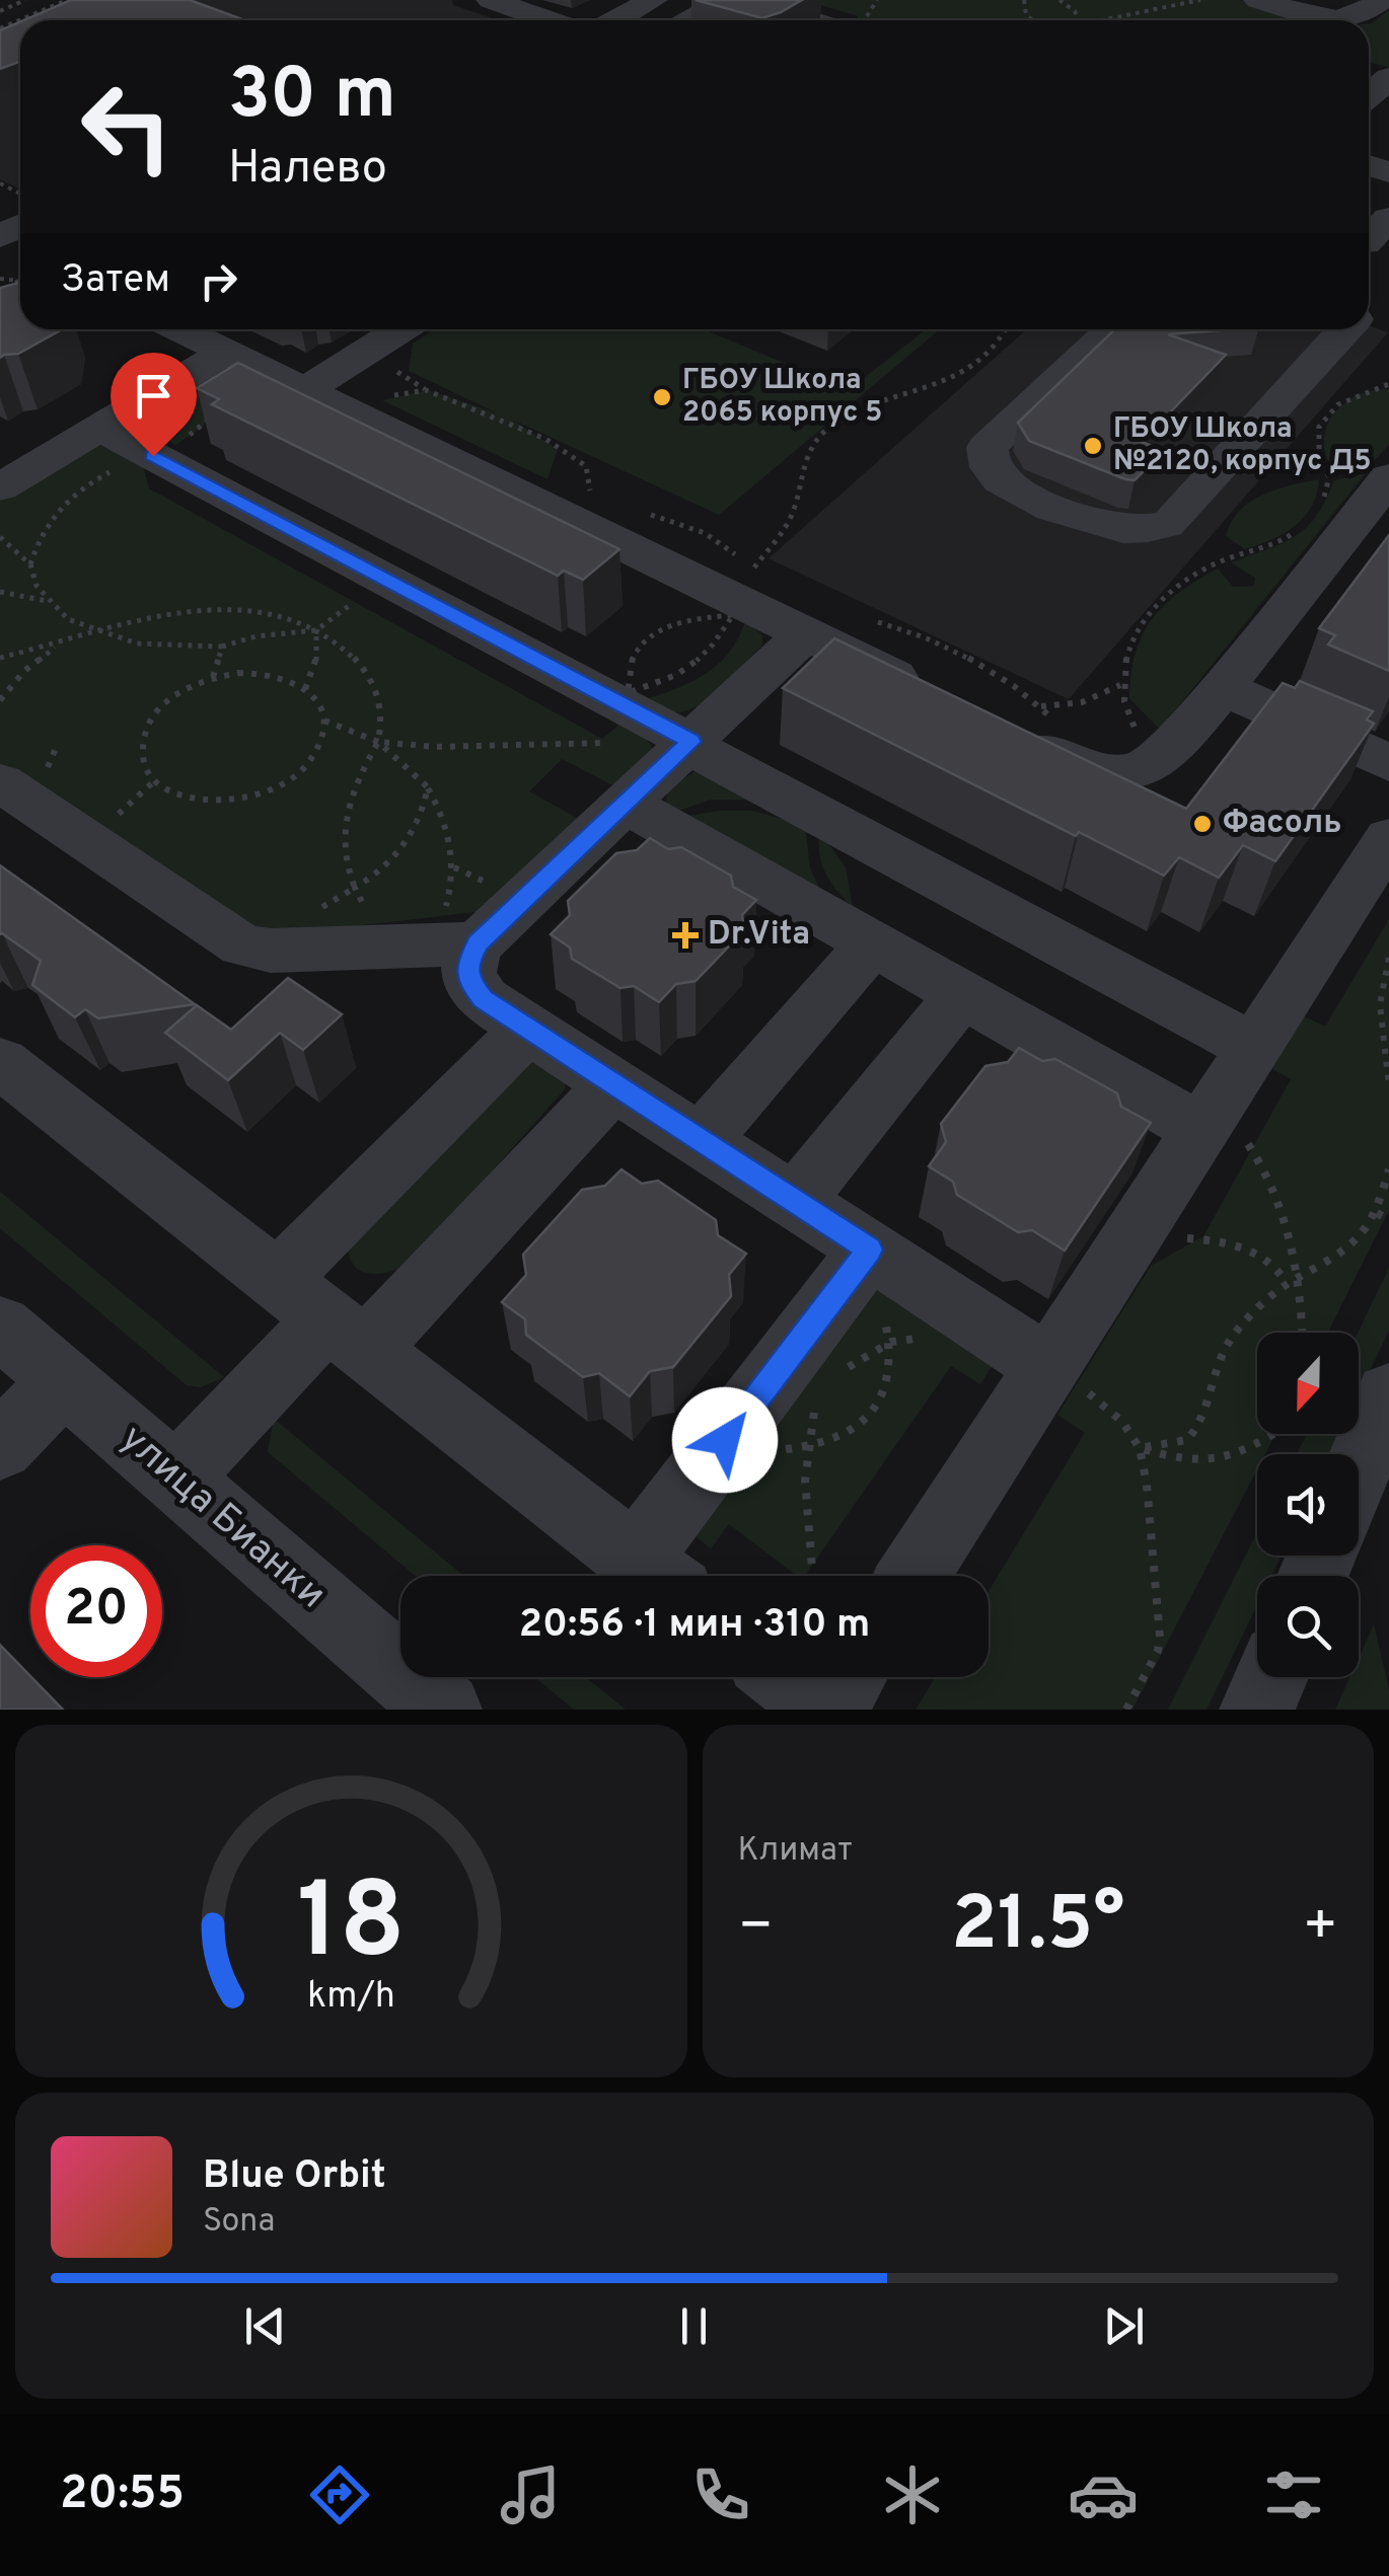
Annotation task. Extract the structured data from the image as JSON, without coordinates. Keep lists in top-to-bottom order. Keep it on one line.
{"streets":{"street":["улица Бианки"]},"places":{"other":["ГБОУ Школа 2065 корпус 5","ГБОУ Школа №2120, корпус Д5","Фасоль"],"health":["Dr.Vita"]},"north":"bottom","page":{"turn":["30 m","Налево"],"then":"Затем","limit":"20","trip":"20:56 · 1 мин · 310 m","tile":"Климат","heat":["−","21.5°","+"],"song":["Blue Orbit","Sona"],"tabs":"20:55","gauge":["18","km/h"]}}
